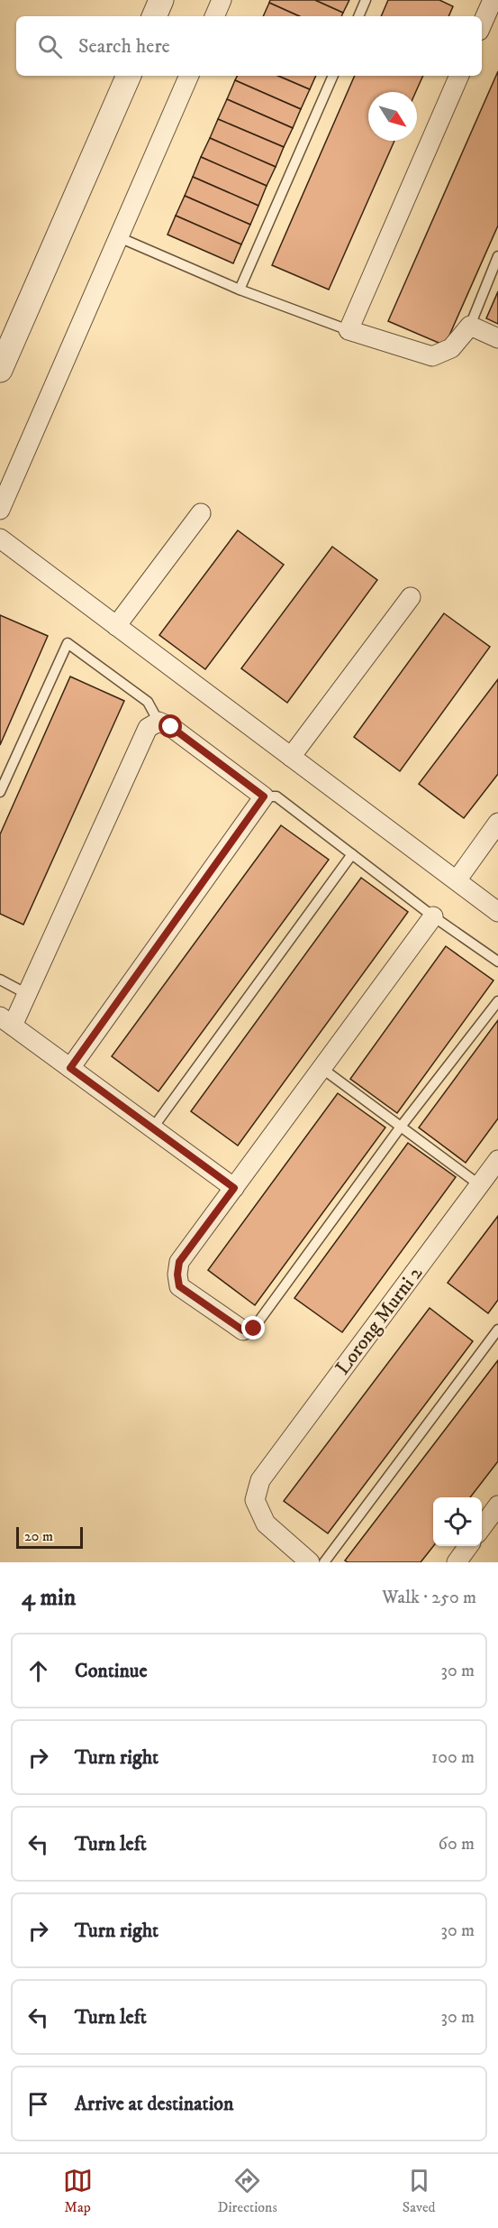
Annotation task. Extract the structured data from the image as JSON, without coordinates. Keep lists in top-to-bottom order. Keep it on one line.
{"streets":{"street":["Lorong Murni 2"]},"scale_bar":"20 m","north":"bottom right","page":{"search":"Search here","scale":"20 m","heading":["4 min","Walk · 250 m"],"list":[["Continue","30 m"],["Turn right","100 m"],["Turn left","60 m"],["Turn right","30 m"],["Turn left","30 m"],"Arrive at destination"],"nav":["Map","Directions","Saved"]}}
